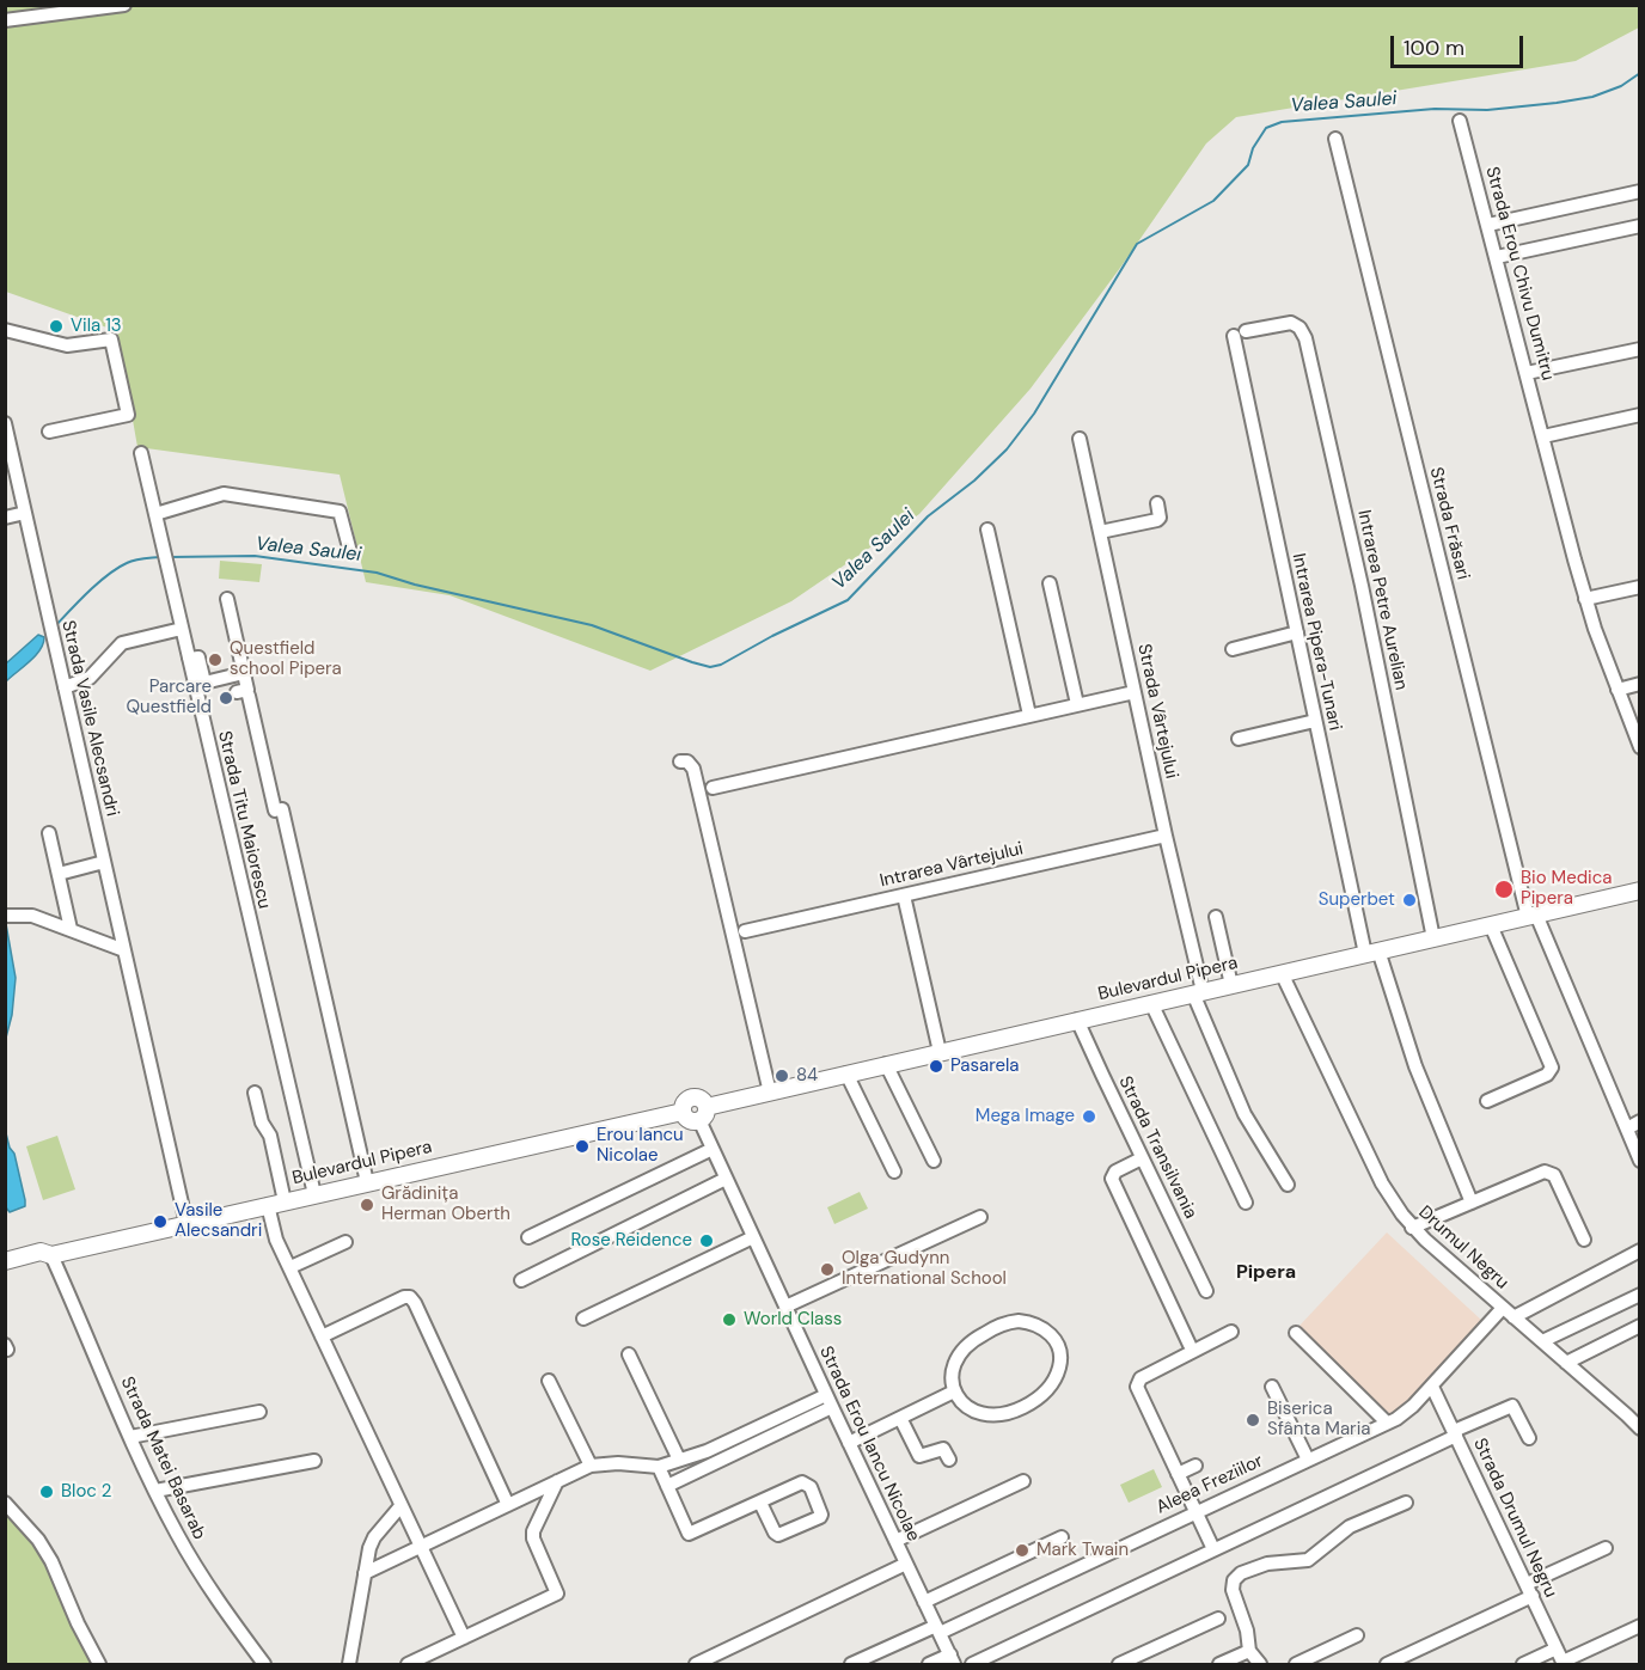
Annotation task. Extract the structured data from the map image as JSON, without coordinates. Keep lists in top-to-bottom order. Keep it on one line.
{"streets":{"main road":["Bulevardul Pipera"],"street":["Strada Erou Chivu Dumitru","Strada Frăsari","Intrarea Petre Aurelian","Intrarea Pipera-Tunari","Strada Vârtejului","Strada Vasile Alecsandri","Strada Titu Maiorescu","Intrarea Vârtejului","Strada Transilvania","Drumul Negru","Strada Erou Iancu Nicolae","Strada Matei Basarab","Aleea Freziilor","Strada Drumul Negru"]},"crossings":[["Strada Frăsari","Bulevardul Pipera"],["Intrarea Petre Aurelian","Intrarea Pipera-Tunari"],["Intrarea Petre Aurelian","Bulevardul Pipera"],["Intrarea Pipera-Tunari","Bulevardul Pipera"],["Strada Vârtejului","Intrarea Vârtejului"],["Strada Vârtejului","Bulevardul Pipera"],["Strada Vasile Alecsandri","Bulevardul Pipera"],["Strada Titu Maiorescu","Bulevardul Pipera"],["Bulevardul Pipera","Strada Transilvania"],["Bulevardul Pipera","Drumul Negru"],["Bulevardul Pipera","Strada Erou Iancu Nicolae"],["Bulevardul Pipera","Strada Matei Basarab"],["Drumul Negru","Aleea Freziilor"],["Strada Erou Iancu Nicolae","Aleea Freziilor"],["Aleea Freziilor","Strada Drumul Negru"]],"districts":["Pipera"],"water":["Valea Saulei"],"places":["Vila 13","Questfield school Pipera","Parcare Questfield","Bio Medica Pipera","Superbet","Pasarela","84","Mega Image","Erou Iancu Nicolae","Grădinița Herman Oberth","Vasile Alecsandri","Rose Reidence","Olga Gudynn International School","World Class","Biserica Sfânta Maria","Bloc 2","Mark Twain"],"scale_bar":"100 m"}
